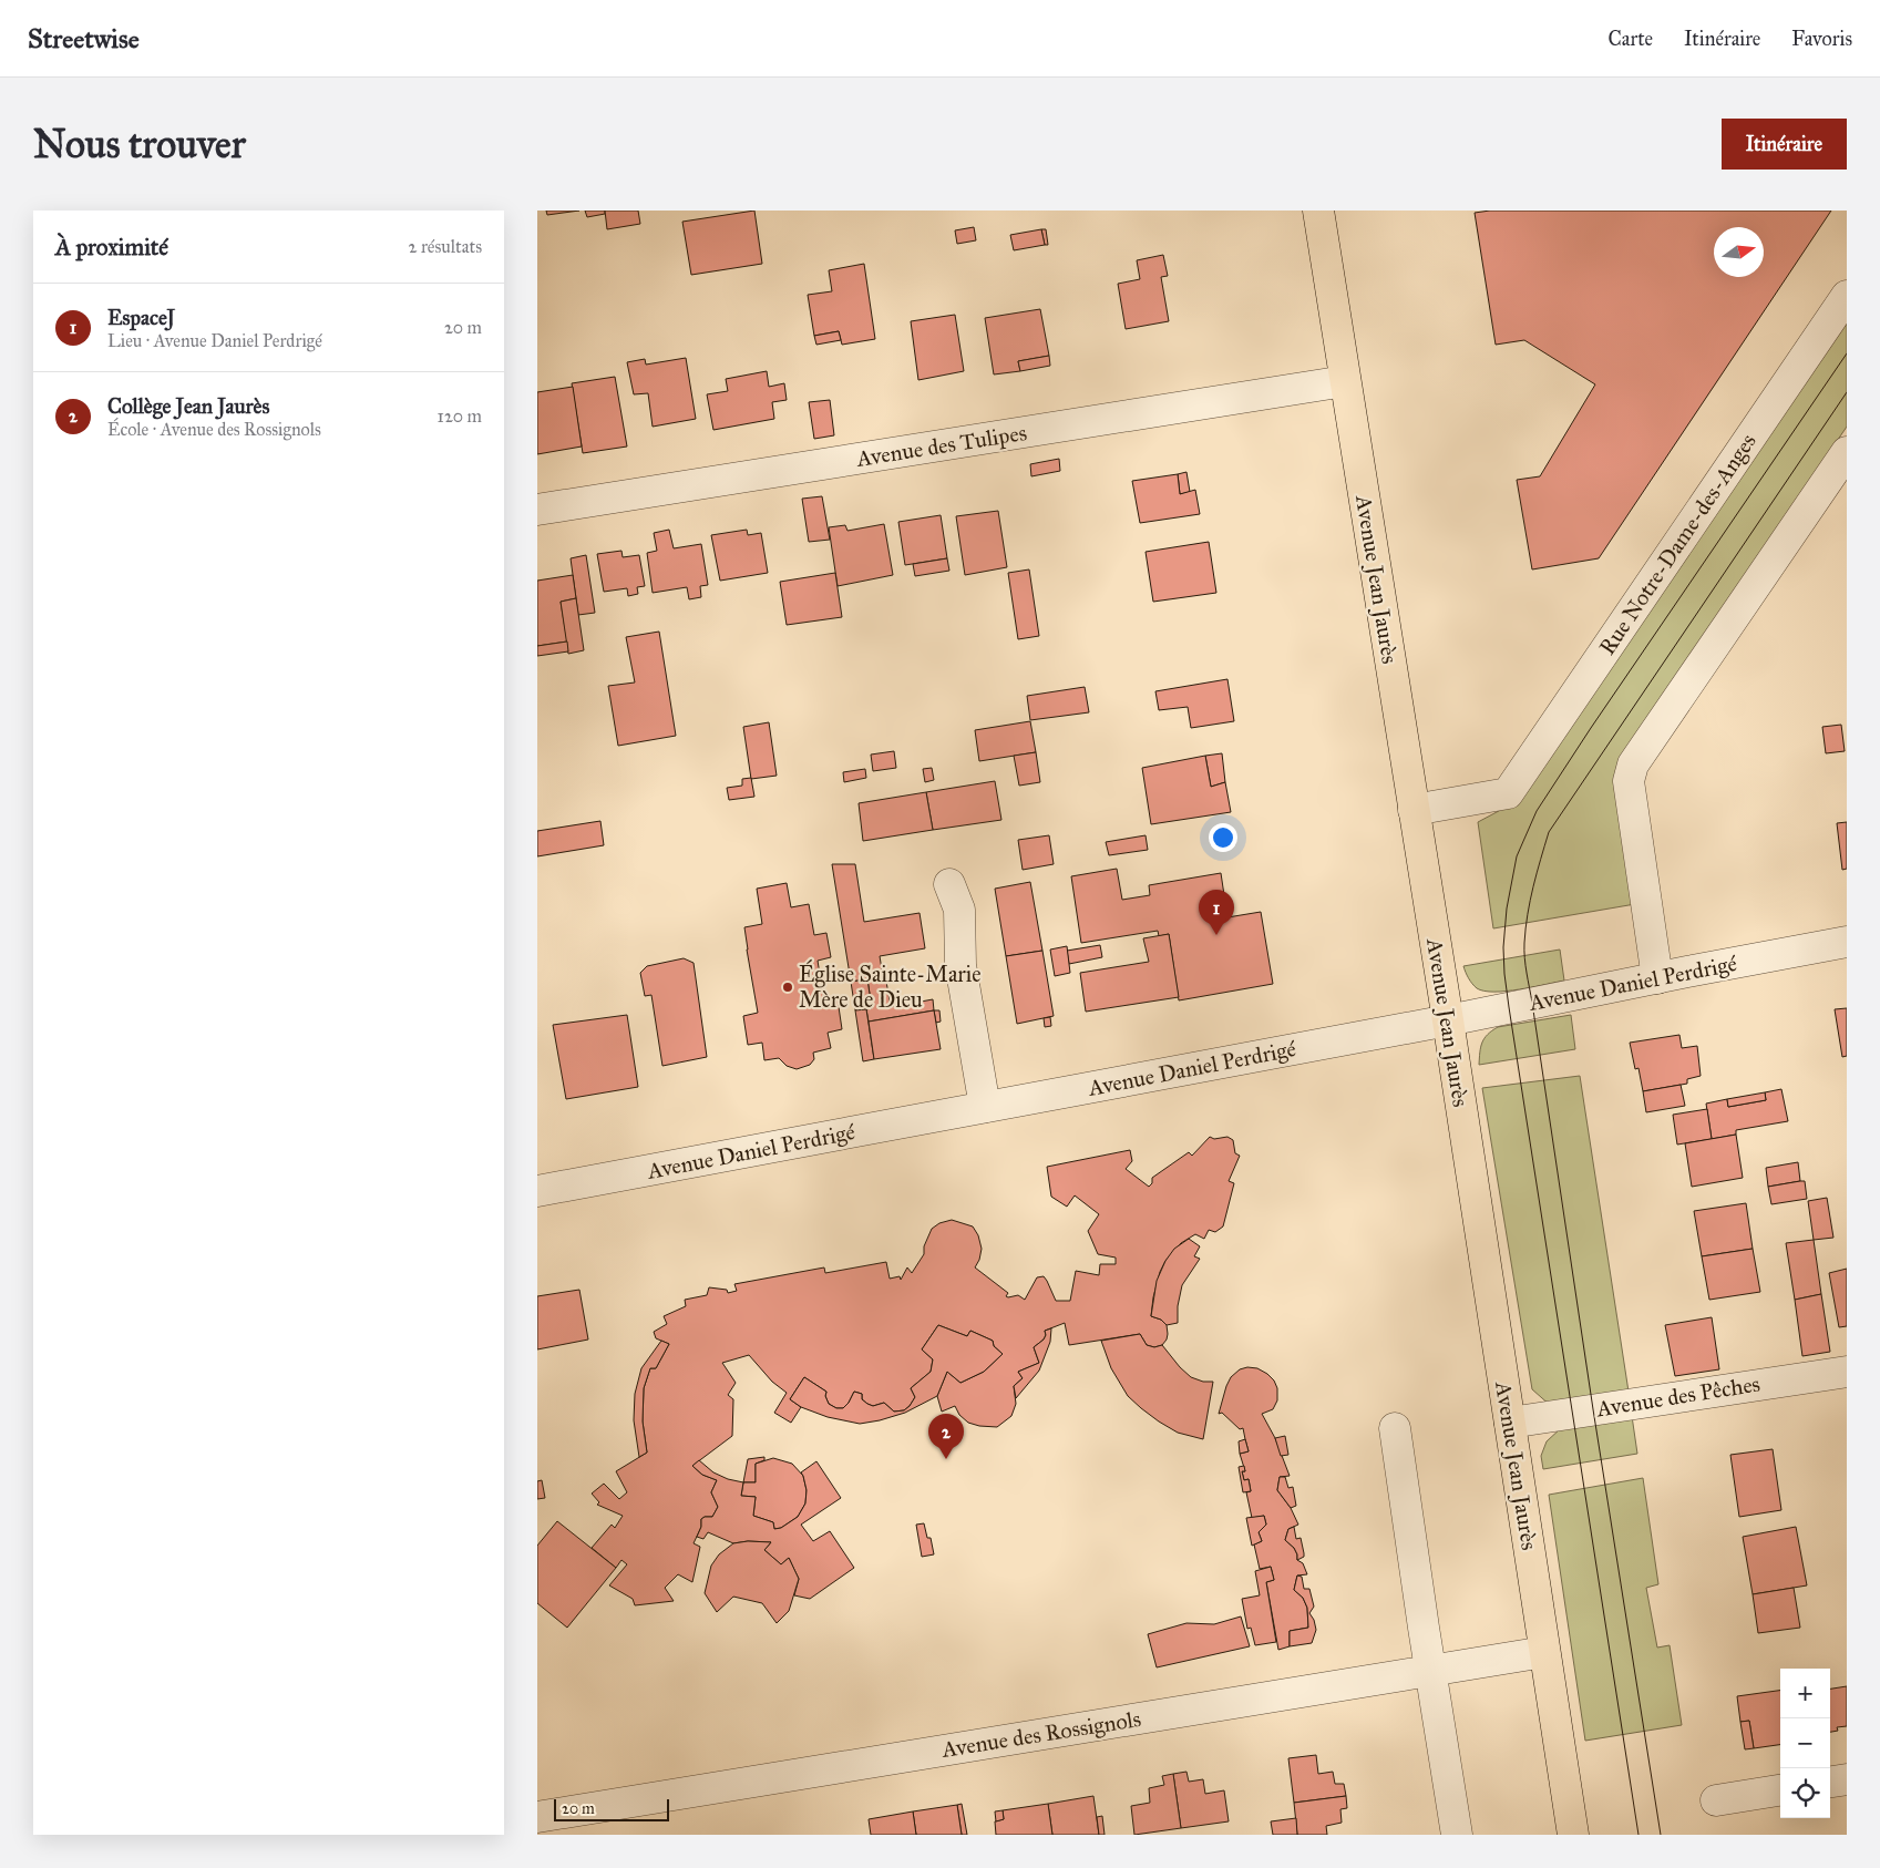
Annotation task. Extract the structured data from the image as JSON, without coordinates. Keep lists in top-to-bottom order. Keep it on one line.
{"streets":{"main road":["Avenue Jean Jaurès"],"street":["Avenue des Tulipes","Rue Notre-Dame-des-Anges","Avenue Daniel Perdrigé","Avenue des Pêches","Avenue des Rossignols"]},"crossings":[["Avenue des Tulipes","Avenue Jean Jaurès"],["Rue Notre-Dame-des-Anges","Avenue Jean Jaurès"],["Avenue Jean Jaurès","Avenue Daniel Perdrigé"],["Avenue Jean Jaurès","Avenue des Pêches"],["Avenue Jean Jaurès","Avenue des Rossignols"]],"places":["Église Sainte-Marie Mère de Dieu"],"scale_bar":"20 m","north":"right","page":{"header":"Streetwise","nav":["Carte","Itinéraire","Favoris"],"buttons":"Itinéraire","title":"Nous trouver","heading":["À proximité","2 résultats"],"list":[{"mark":"1","name":"EspaceJ","note":"Lieu · Avenue Daniel Perdrigé","value":"20 m"},{"mark":"2","name":"Collège Jean Jaurès","note":"École · Avenue des Rossignols","value":"120 m"}],"pins":["1","2"],"map_buttons":["+","−"],"scale":"20 m"}}
